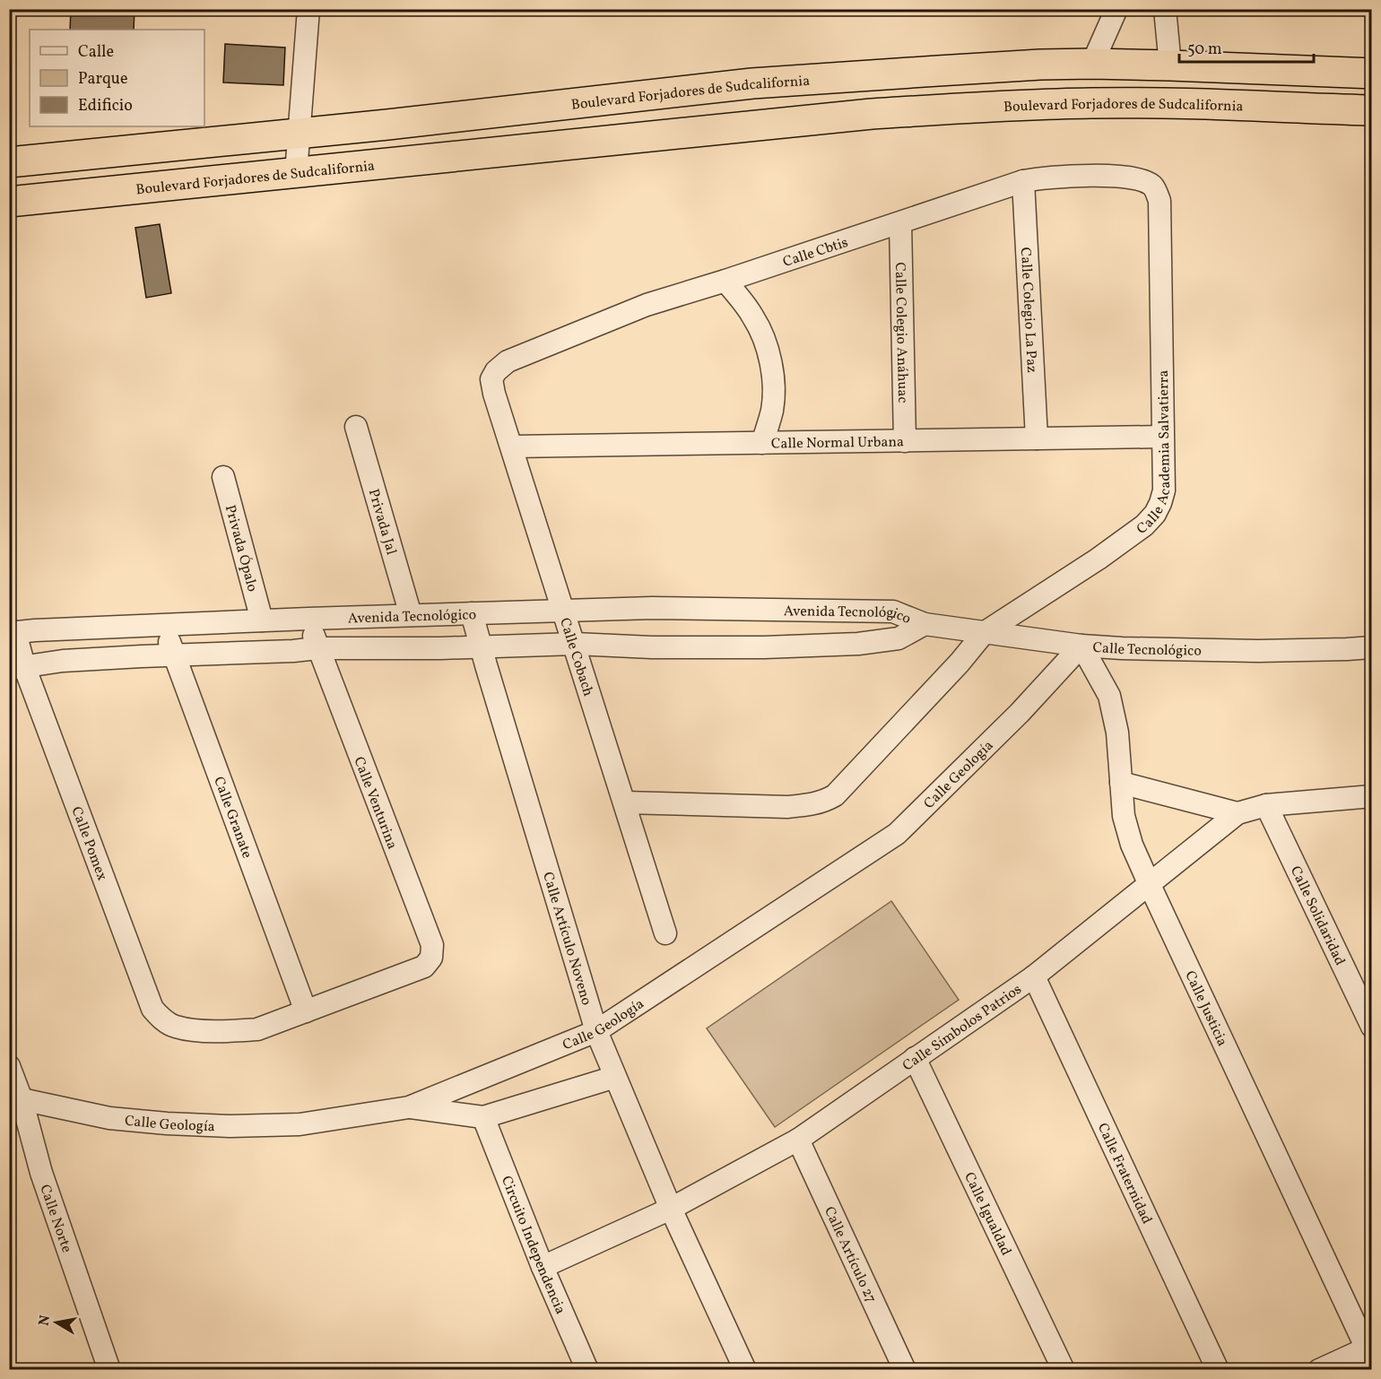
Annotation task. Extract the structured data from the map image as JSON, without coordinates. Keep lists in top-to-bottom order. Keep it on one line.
{"streets":{"highway":["Boulevard Forjadores de Sudcalifornia"],"street":["Calle Cbtis","Calle Colegio La Paz","Calle Colegio Anáhuac","Calle Normal Urbana","Calle Academia Salvatierra","Privada Jal","Privada Ópalo","Avenida Tecnológico","Calle Tecnológico","Calle Cobach","Calle Geología","Calle Venturina","Calle Granate","Calle Pomex","Calle Solidaridad","Calle Artículo Noveno","Calle Justicia","Calle Símbolos Patrios","Calle Fraternidad","Calle Igualdad","Calle Norte","Circuito Independencia","Calle Artículo 27"]},"crossings":[["Calle Cbtis","Calle Colegio La Paz"],["Calle Cbtis","Calle Colegio Anáhuac"],["Calle Cbtis","Calle Academia Salvatierra"],["Calle Cbtis","Calle Cobach"],["Calle Colegio La Paz","Calle Normal Urbana"],["Calle Colegio Anáhuac","Calle Normal Urbana"],["Calle Normal Urbana","Calle Academia Salvatierra"],["Calle Normal Urbana","Calle Cobach"],["Calle Academia Salvatierra","Calle Tecnológico"],["Calle Academia Salvatierra","Calle Cobach"],["Privada Jal","Avenida Tecnológico"],["Privada Ópalo","Avenida Tecnológico"],["Avenida Tecnológico","Calle Tecnológico"],["Avenida Tecnológico","Calle Cobach"],["Avenida Tecnológico","Calle Venturina"],["Avenida Tecnológico","Calle Granate"],["Avenida Tecnológico","Calle Pomex"],["Avenida Tecnológico","Calle Artículo Noveno"],["Calle Tecnológico","Calle Geología"],["Calle Tecnológico","Calle Justicia"],["Calle Geología","Calle Artículo Noveno"],["Calle Geología","Calle Justicia"],["Calle Geología","Calle Norte"],["Calle Venturina","Calle Granate"],["Calle Venturina","Calle Pomex"],["Calle Granate","Calle Pomex"],["Calle Solidaridad","Calle Símbolos Patrios"],["Calle Artículo Noveno","Calle Símbolos Patrios"],["Calle Justicia","Calle Símbolos Patrios"],["Calle Símbolos Patrios","Calle Fraternidad"],["Calle Símbolos Patrios","Calle Igualdad"],["Calle Símbolos Patrios","Circuito Independencia"],["Calle Símbolos Patrios","Calle Artículo 27"]],"legend":["Calle","Parque","Edificio"],"scale_bar":"50 m","north":"left"}
